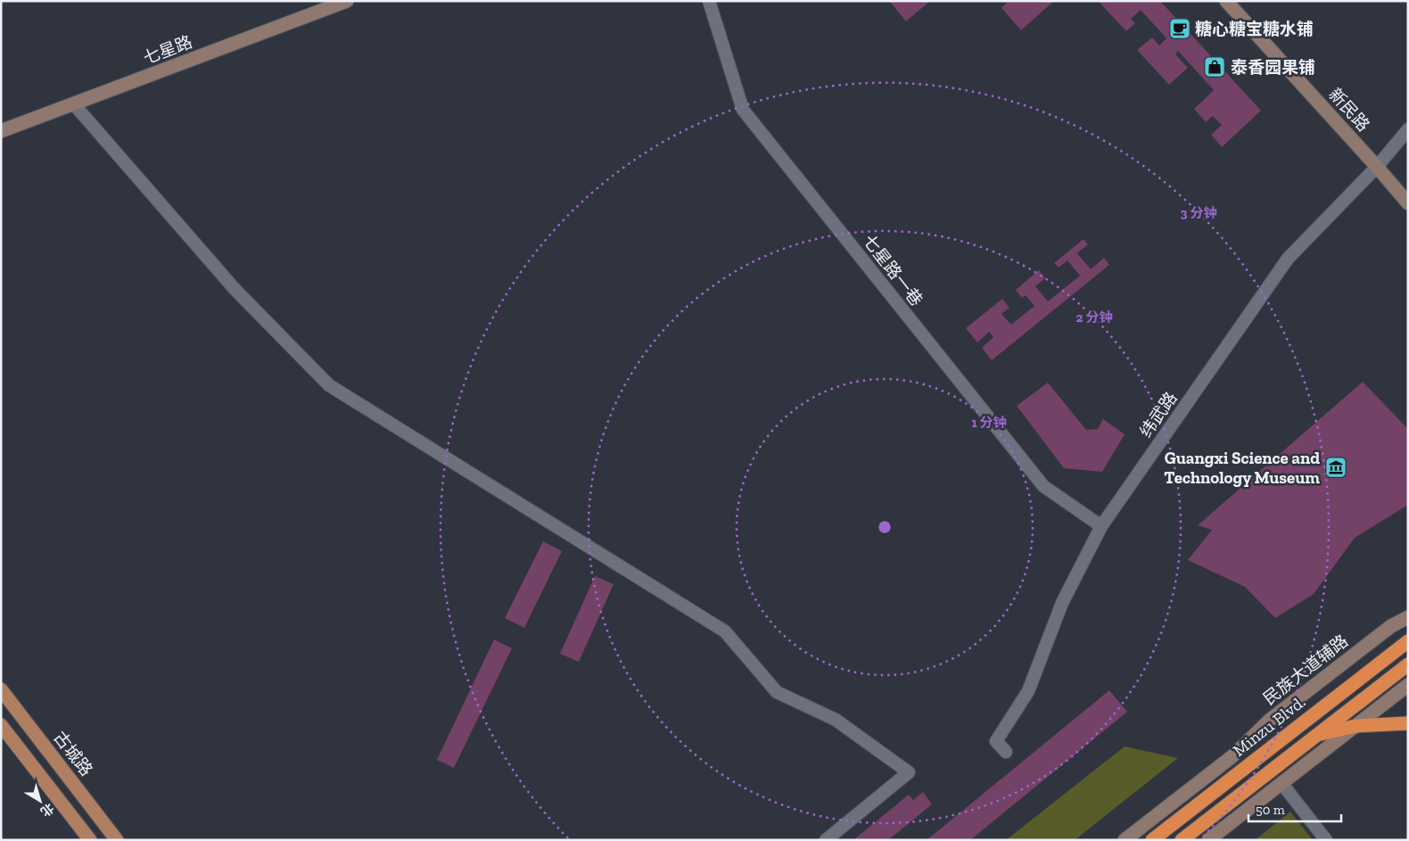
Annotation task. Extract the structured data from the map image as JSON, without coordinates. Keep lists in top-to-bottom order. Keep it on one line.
{"streets":{"highway":["Minzu Blvd."],"main road":["七星路","新民路","民族大道辅路","古城路"],"street":["七星路一巷","纬武路"]},"crossings":[["新民路","纬武路"],["七星路一巷","纬武路"]],"places":{"cafe":["糖心糖宝糖水铺"],"shop":["泰香园果铺"],"museum":["Guangxi Science and Technology Museum"]},"scale_bar":"50 m","north":"bottom right","rings":["3 分钟","2 分钟","1 分钟"]}
